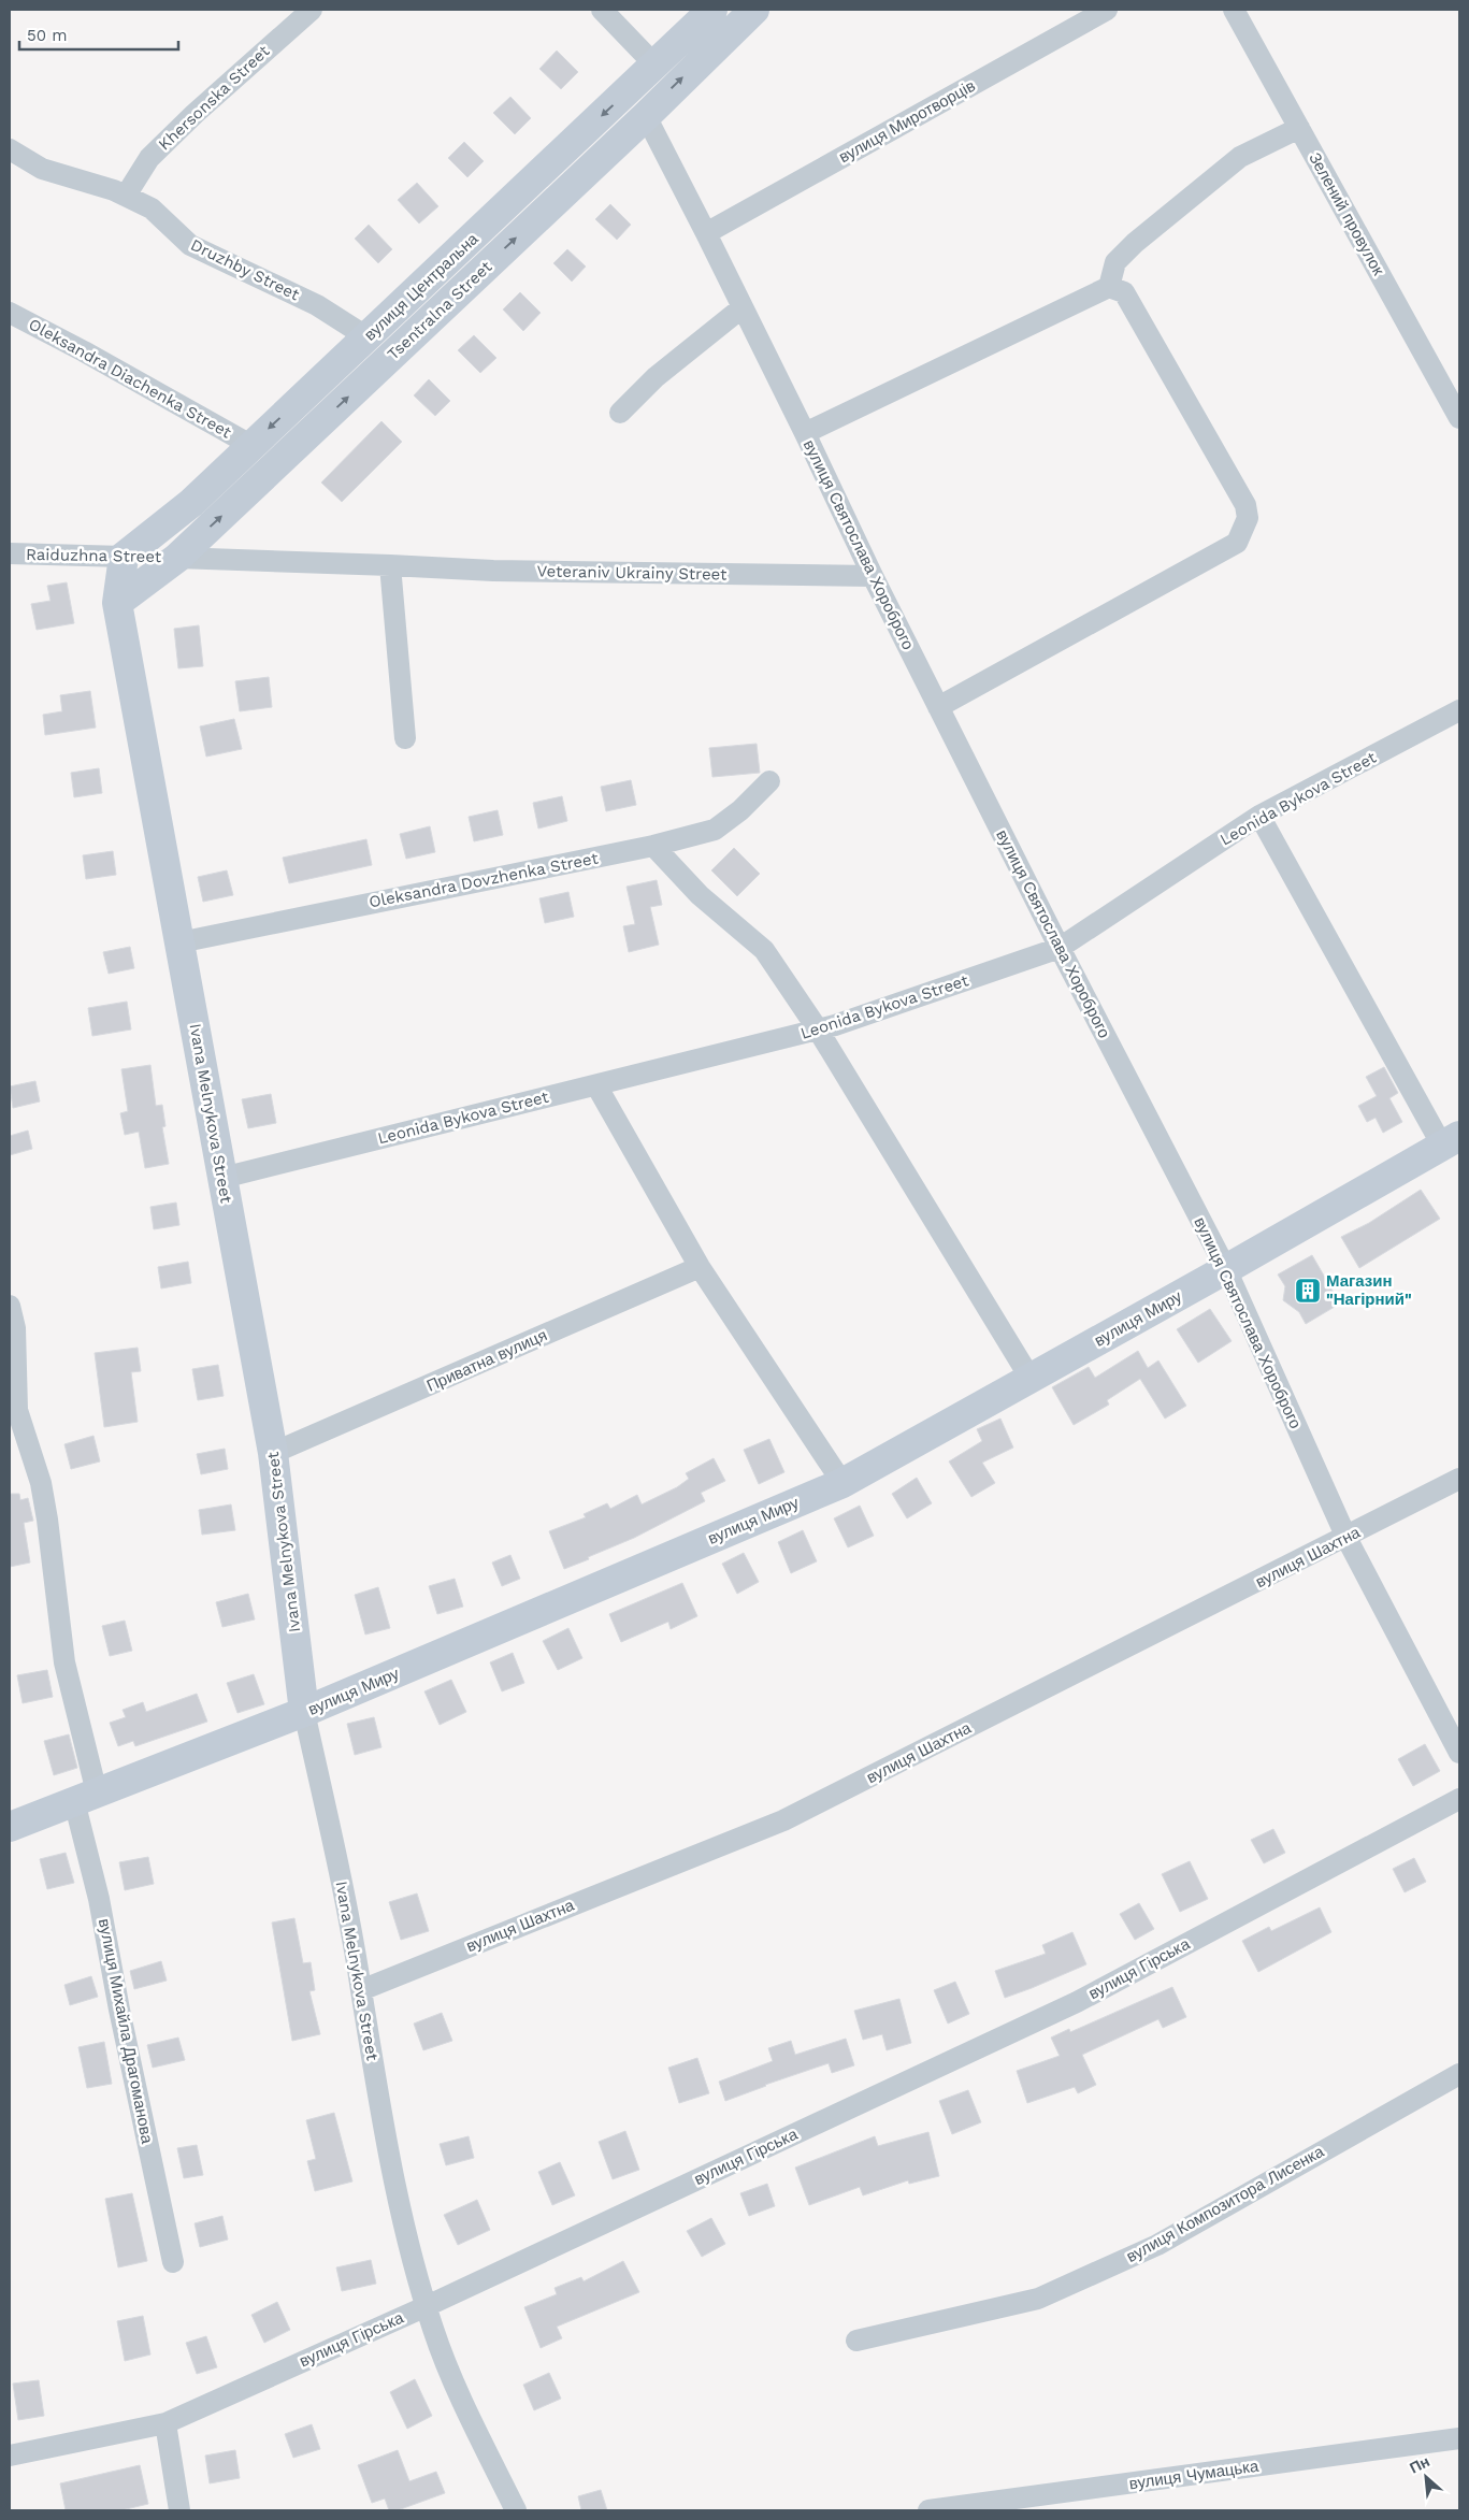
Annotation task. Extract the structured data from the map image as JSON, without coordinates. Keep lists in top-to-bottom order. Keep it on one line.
{"streets":{"street":["Khersonska Street","вулиця Миротворців","Зелений провулок","Druzhby Street","вулиця Центральна","Tsentralna Street","Oleksandra Diachenka Street","вулиця Святослава Хороброго","Raiduzhna Street","Veteraniv Ukrainy Street","Leonida Bykova Street","Oleksandra Dovzhenka Street","Ivana Melnykova Street","вулиця Миру","Приватна вулиця","вулиця Шахтна","вулиця Гірська","вулиця Михайла Драгоманова","вулиця Композитора Лисенка","вулиця Чумацька"]},"crossings":[["Khersonska Street","Druzhby Street"],["вулиця Миротворців","вулиця Святослава Хороброго"],["Druzhby Street","вулиця Центральна"],["вулиця Центральна","Oleksandra Diachenka Street"],["вулиця Центральна","Raiduzhna Street"],["вулиця Центральна","Ivana Melnykova Street"],["Tsentralna Street","вулиця Святослава Хороброго"],["Tsentralna Street","Raiduzhna Street"],["Tsentralna Street","Veteraniv Ukrainy Street"],["Tsentralna Street","Ivana Melnykova Street"],["вулиця Святослава Хороброго","Veteraniv Ukrainy Street"],["вулиця Святослава Хороброго","Leonida Bykova Street"],["вулиця Святослава Хороброго","вулиця Миру"],["вулиця Святослава Хороброго","вулиця Шахтна"],["Raiduzhna Street","Veteraniv Ukrainy Street"],["Raiduzhna Street","Ivana Melnykova Street"],["Leonida Bykova Street","Ivana Melnykova Street"],["Oleksandra Dovzhenka Street","Ivana Melnykova Street"],["Ivana Melnykova Street","вулиця Миру"],["Ivana Melnykova Street","Приватна вулиця"],["Ivana Melnykova Street","вулиця Шахтна"],["Ivana Melnykova Street","вулиця Гірська"],["вулиця Миру","вулиця Михайла Драгоманова"]],"one_way":["вулиця Центральна","Tsentralna Street"],"places":{"building":["Магазин \"Нагірний\""]},"scale_bar":"50 m","north":"top left"}
